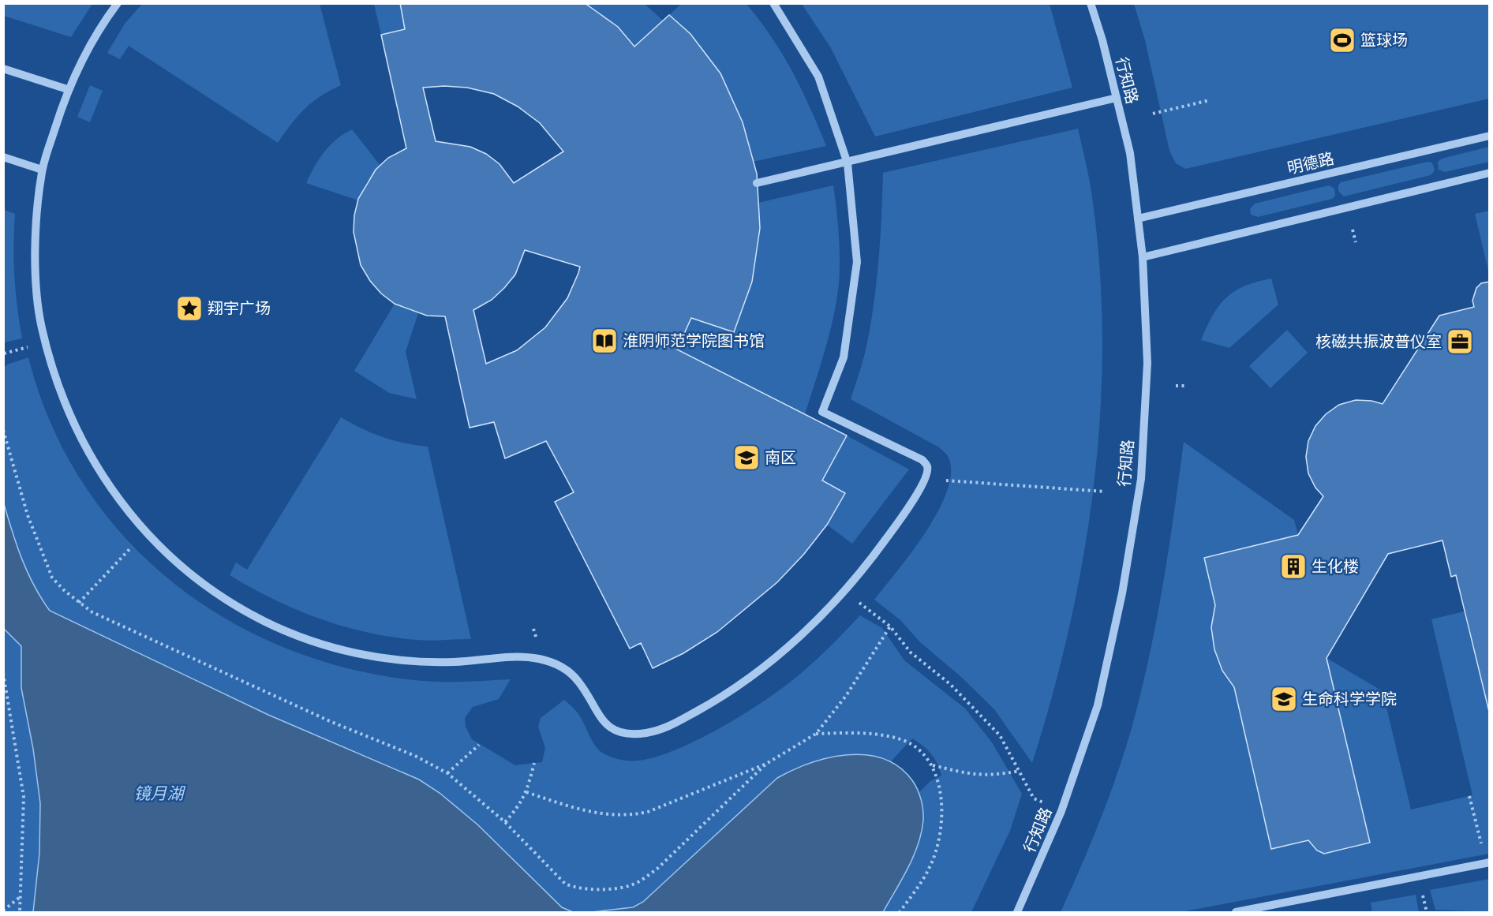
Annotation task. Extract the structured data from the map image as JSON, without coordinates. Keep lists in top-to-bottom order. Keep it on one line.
{"streets":{"lane":["行知路","明德路"]},"crossings":[["行知路","明德路"]],"water":["镜月湖"],"places":{"sports":["篮球场"],"place":["翔宇广场"],"library":["淮阴师范学院图书馆"],"office":["核磁共振波普仪室"],"school or university":["南区","生命科学学院"],"building":["生化楼"]}}
